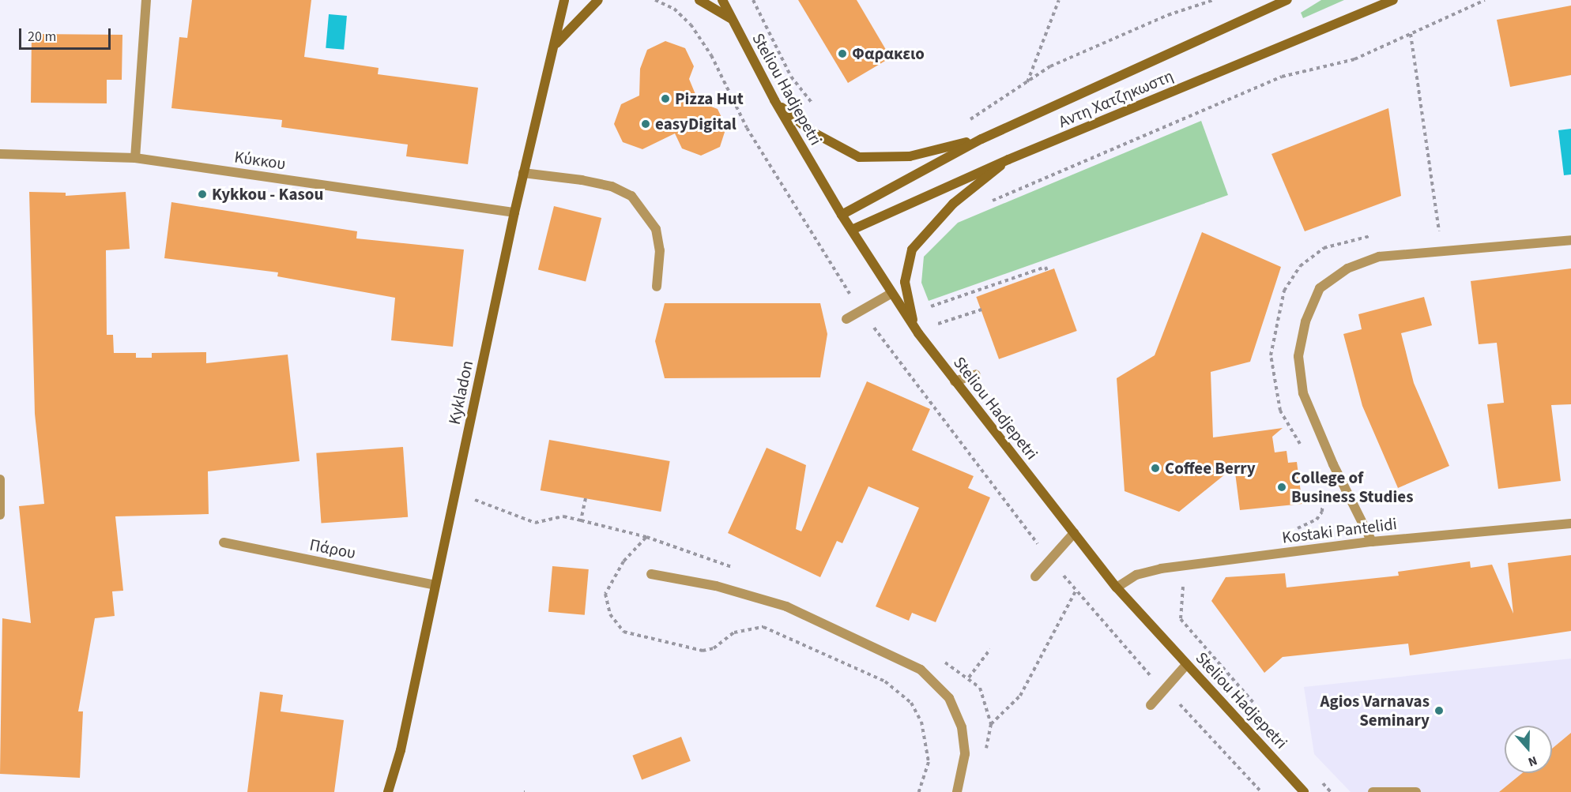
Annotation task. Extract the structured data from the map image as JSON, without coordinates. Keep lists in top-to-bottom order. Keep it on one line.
{"streets":{"main road":["Steliou Hadjepetri","Αντη Χατζηκωστη","Kykladon"],"street":["Κύκκου","Kostaki Pantelidi","Πάρου"]},"crossings":[["Steliou Hadjepetri","Αντη Χατζηκωστη"],["Steliou Hadjepetri","Kostaki Pantelidi"],["Κύκκου","Kykladon"],["Kykladon","Πάρου"]],"places":["Φαρακειο","Pizza Hut","easyDigital","Kykkou - Kasou","Coffee Berry","College of Business Studies","Agios Varnavas Seminary"],"scale_bar":"20 m","north":"bottom"}
